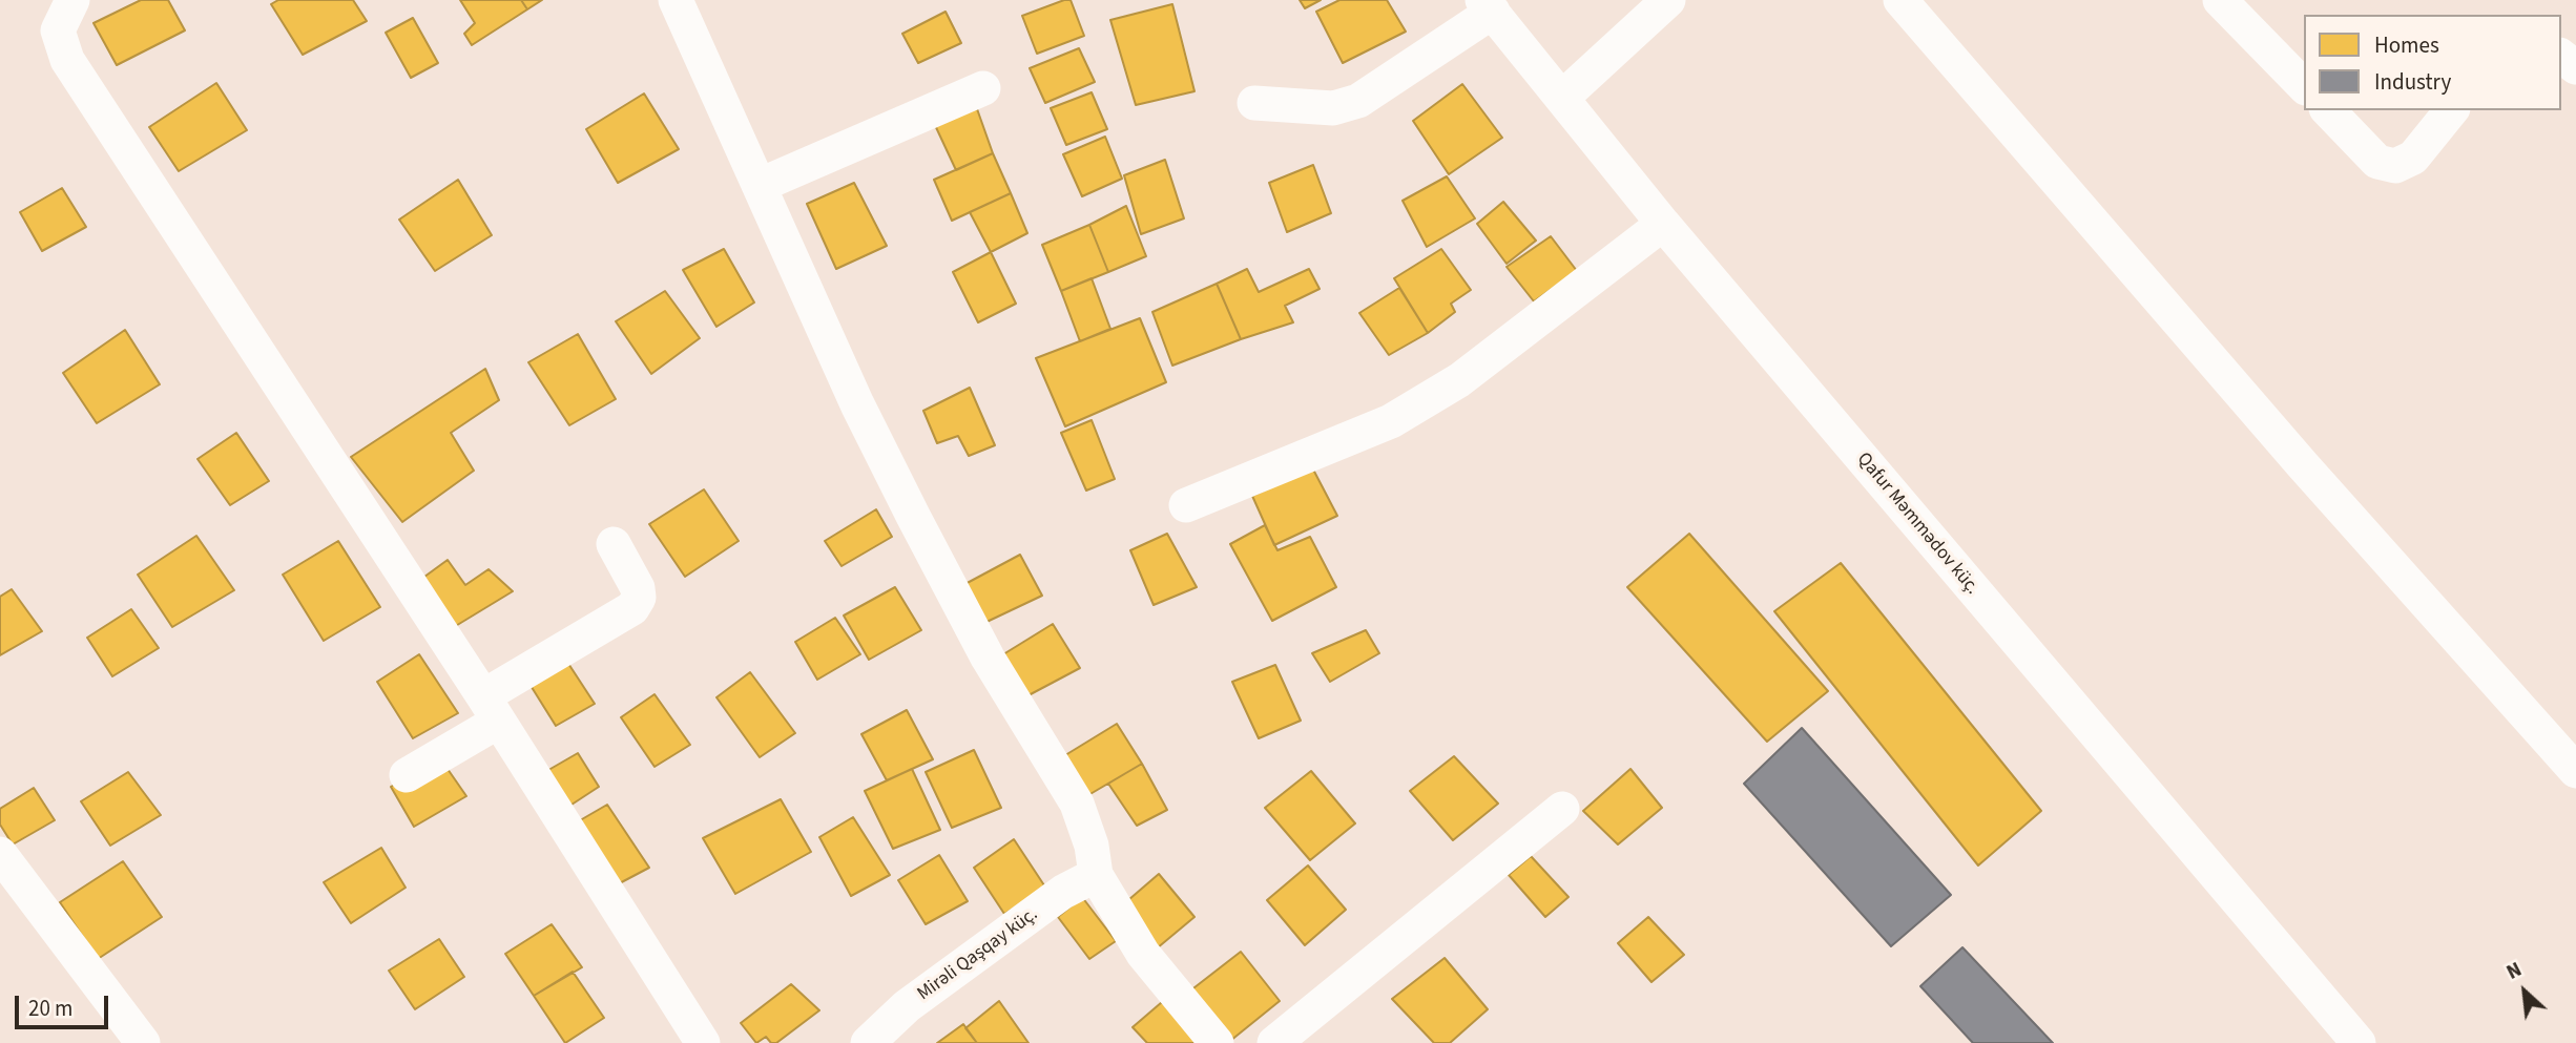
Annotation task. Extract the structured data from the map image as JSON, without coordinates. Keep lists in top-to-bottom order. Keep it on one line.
{"streets":{"street":["Qafur Məmmədov küç.","Mirəli Qaşqay küç."]},"legend":["Homes","Industry"],"scale_bar":"20 m","north":"top left"}
